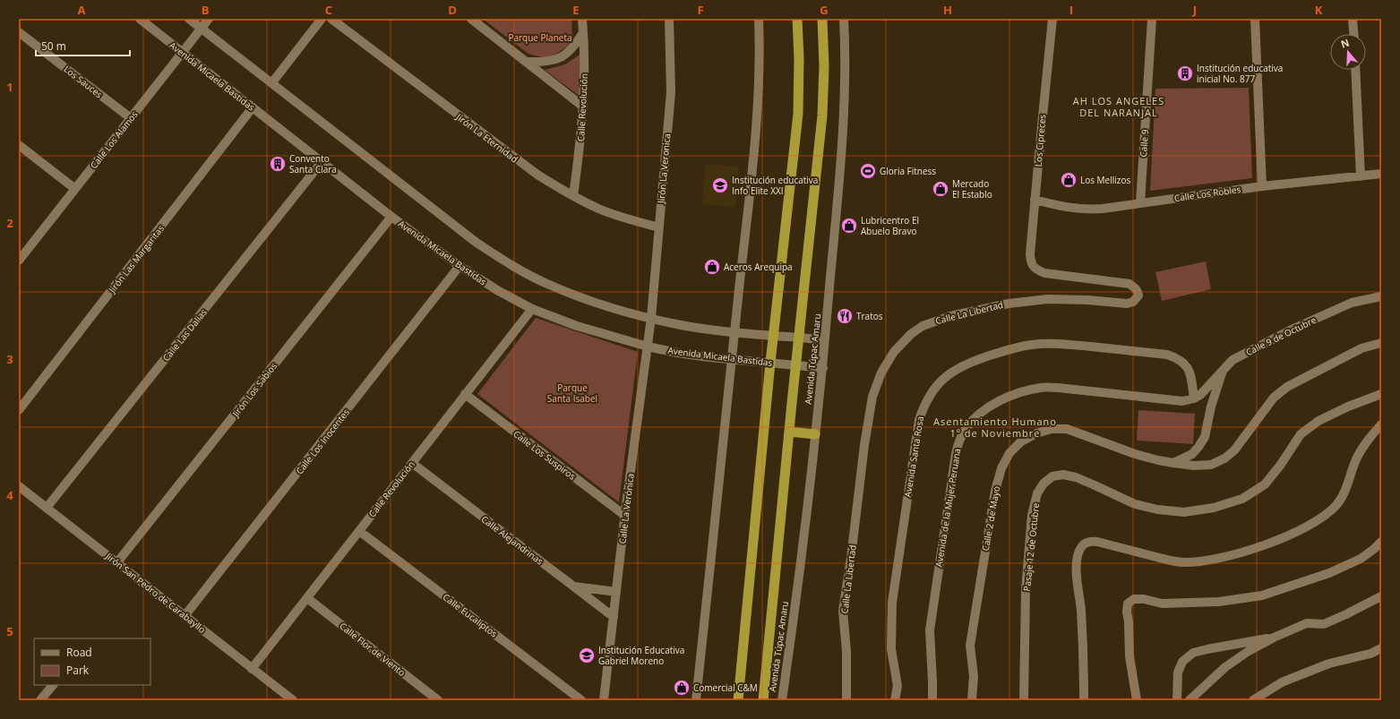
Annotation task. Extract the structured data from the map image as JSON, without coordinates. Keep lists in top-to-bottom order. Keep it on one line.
{"streets":{"highway":["Avenida Túpac Amaru"],"street":["Avenida Micaela Bastidas","Los Sauces","Calle Revolución","Jirón La Eternidad","Calle Los Alamos","Los Cipreces","Calle 9","Jirón La Veronica","Calle Los Robles","Jirón Las Margaritas","Calle La Libertad","Calle Las Dalias","Calle 9 de Octubre","Jirón Los Sabios","Calle Los Inocentes","Calle Los Suspiros","Avenida Santa Rosa","Avenida de la Mujer Peruana","Calle La Verónica","Calle 2 de Mayo","Calle Alejandrinas","Pasaje 12 de Octubre","Jirón San Pedro de Carabayllo","Calle Eucaliptos","Calle Flor de Viento"]},"crossings":[["Avenida Micaela Bastidas","Calle Revolución"],["Avenida Micaela Bastidas","Calle Los Alamos"],["Avenida Micaela Bastidas","Jirón Las Margaritas"],["Avenida Micaela Bastidas","Calle Las Dalias"],["Avenida Micaela Bastidas","Avenida Túpac Amaru"],["Avenida Micaela Bastidas","Jirón Los Sabios"],["Avenida Micaela Bastidas","Calle Los Inocentes"],["Avenida Micaela Bastidas","Calle La Verónica"],["Los Sauces","Calle Los Alamos"],["Calle Revolución","Jirón La Eternidad"],["Calle Revolución","Calle Los Suspiros"],["Calle Revolución","Calle Alejandrinas"],["Calle Revolución","Jirón San Pedro de Carabayllo"],["Calle Revolución","Calle Eucaliptos"],["Calle Revolución","Calle Flor de Viento"],["Jirón La Eternidad","Jirón La Veronica"],["Los Cipreces","Calle Los Robles"],["Los Cipreces","Calle La Libertad"],["Calle 9","Calle Los Robles"],["Jirón La Veronica","Calle La Verónica"],["Calle Las Dalias","Jirón San Pedro de Carabayllo"],["Calle 9 de Octubre","Avenida Santa Rosa"],["Calle 9 de Octubre","Avenida de la Mujer Peruana"],["Jirón Los Sabios","Jirón San Pedro de Carabayllo"],["Calle Los Inocentes","Jirón San Pedro de Carabayllo"],["Calle Los Suspiros","Calle La Verónica"],["Avenida Santa Rosa","Avenida de la Mujer Peruana"],["Calle La Verónica","Calle Alejandrinas"]],"districts":["AH LOS ANGELES DEL NARANJAL","Asentamiento Humano 1º de Noviembre"],"parks":["Parque Planeta","Parque Santa Isabel"],"places":{"building":["Institución educativa inicial No. 877","Convento Santa Clara"],"sports":["Gloria Fitness"],"shop":["Los Mellizos","Mercado El Establo","Lubricentro El Abuelo Bravo","Aceros Arequipa","Comercial C&M"],"school or university":["Institución educativa Info Elite XXI","Institución Educativa Gabriel Moreno"],"restaurant":["Tratos"]},"legend":["Road","Park"],"scale_bar":"50 m","north":"top","grid":{"columns":["A","B","C","D","E","F","G","H","I","J","K"],"rows":["1","2","3","4","5"]}}
